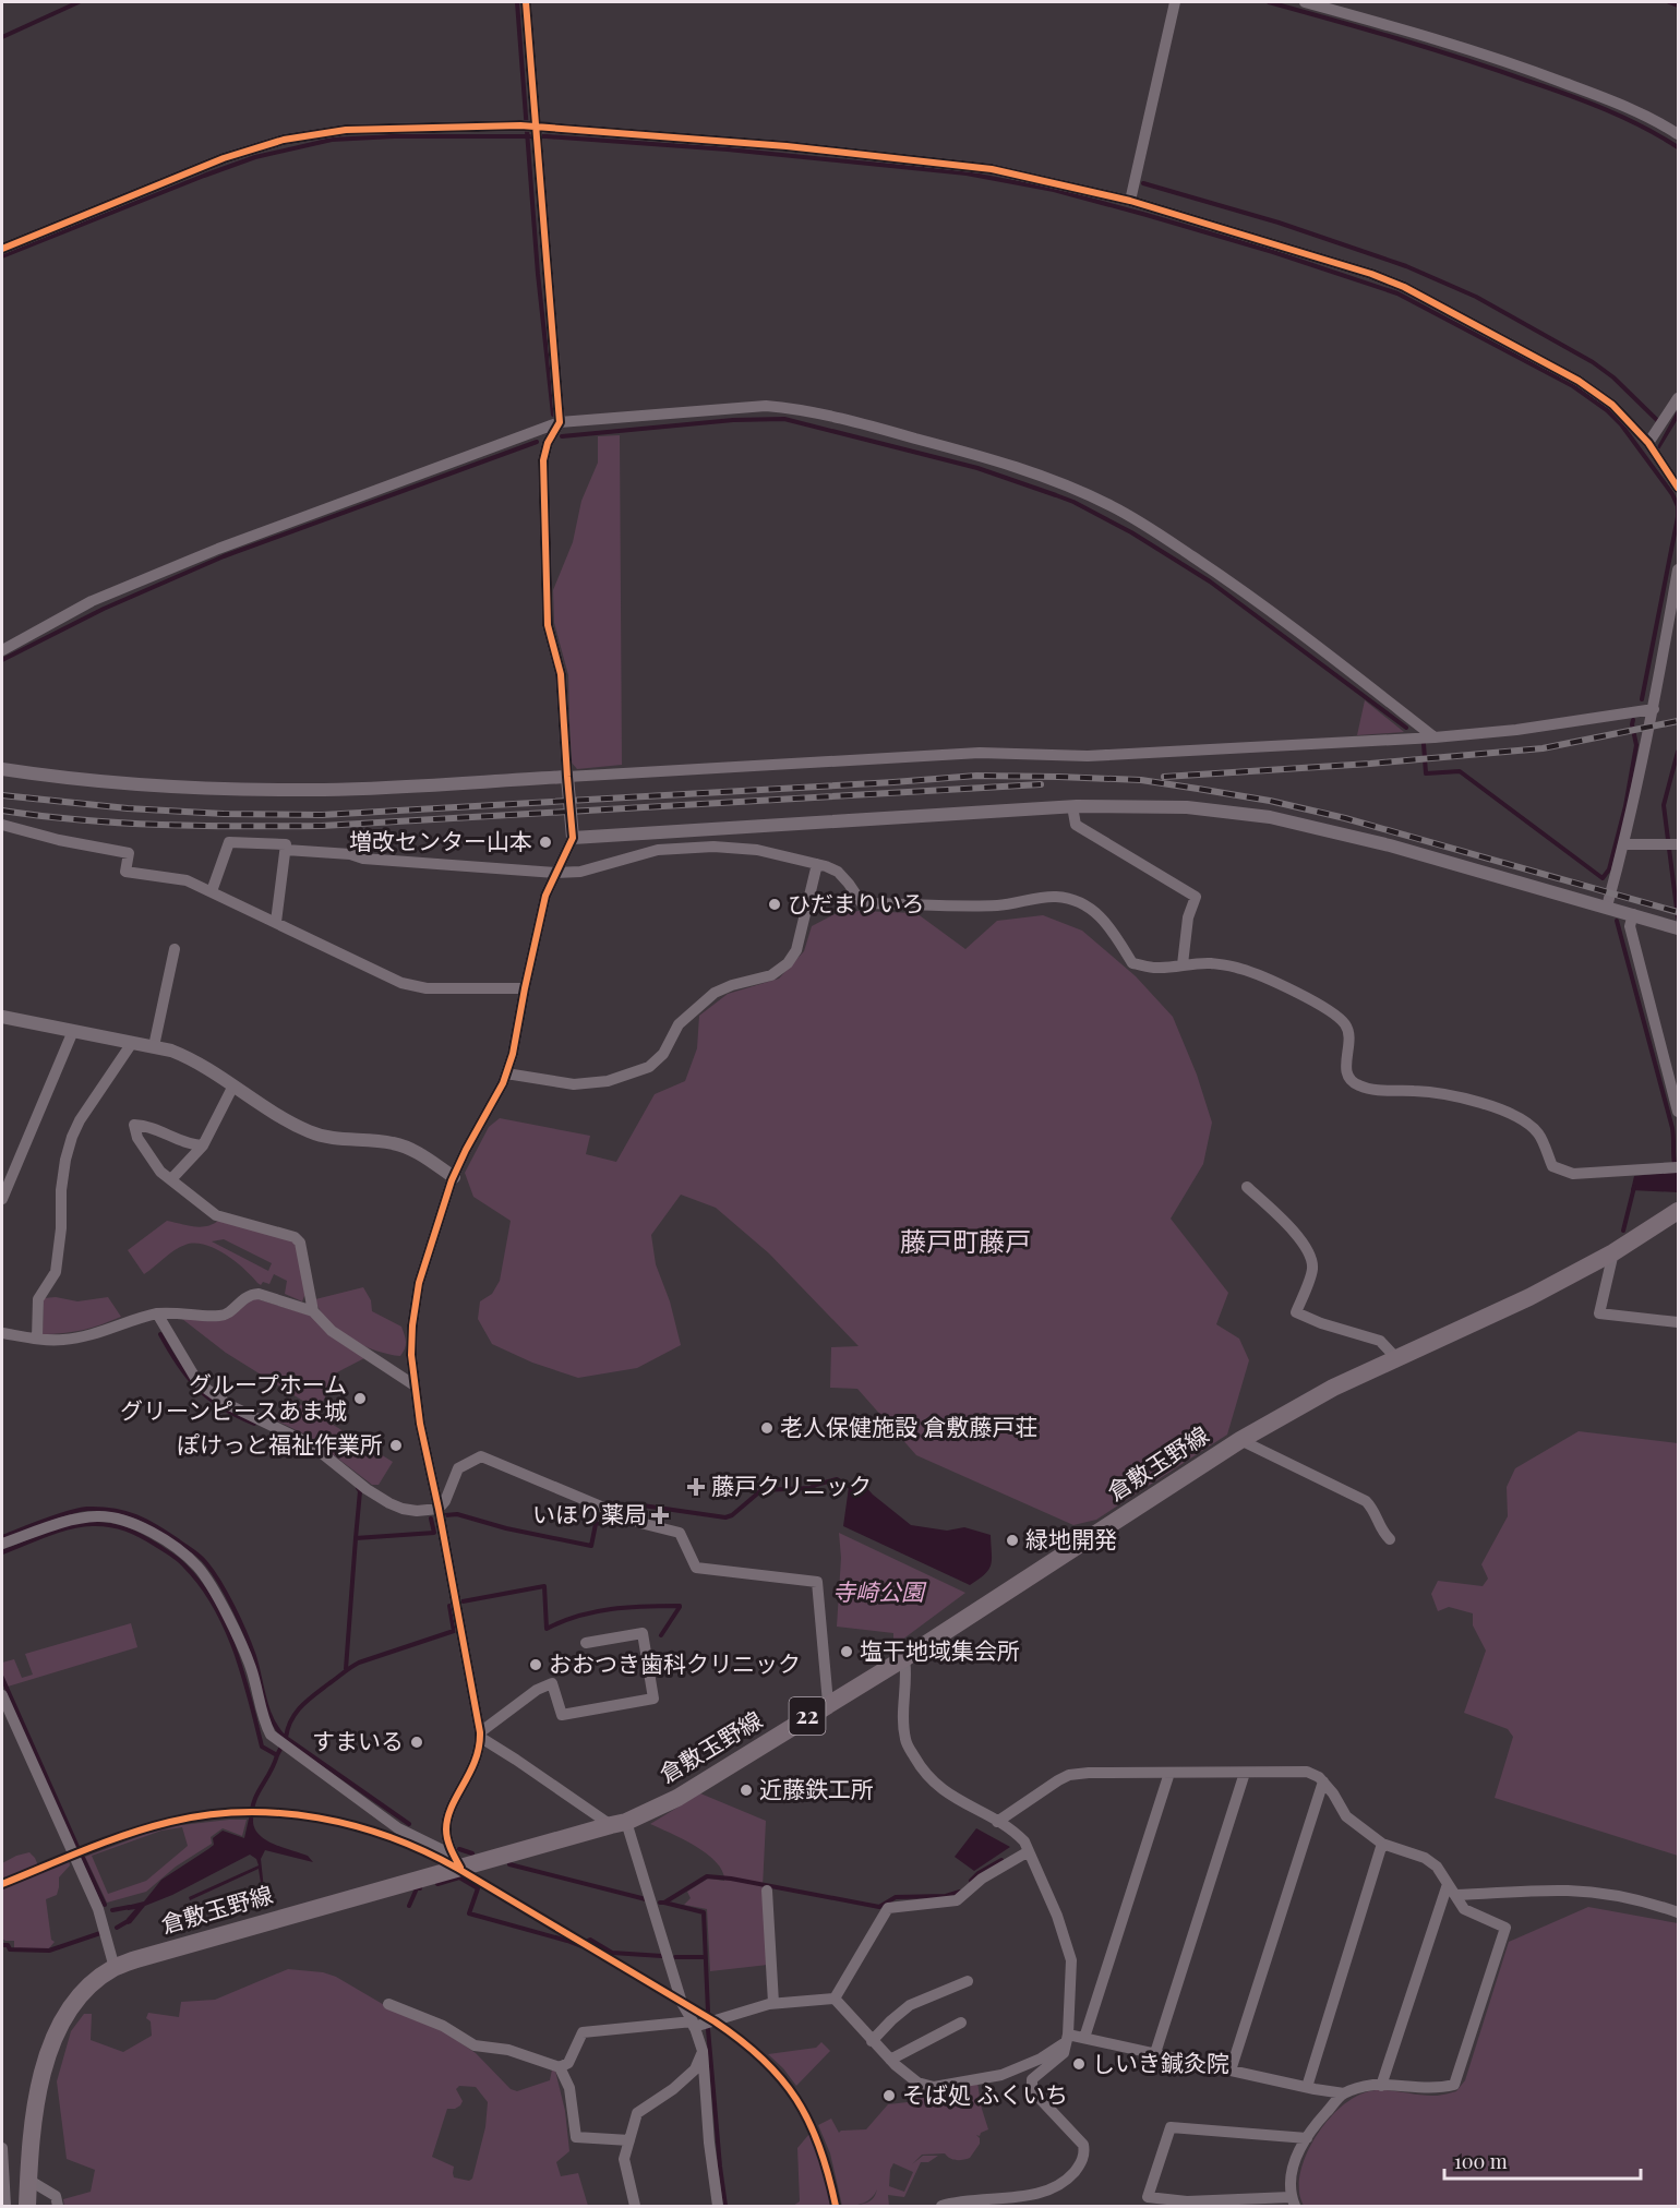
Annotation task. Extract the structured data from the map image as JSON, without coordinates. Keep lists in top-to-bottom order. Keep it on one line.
{"streets":{"main road":["倉敷玉野線","22"]},"districts":["藤戸町藤戸"],"parks":["寺崎公園"],"places":{"other":["増改センター山本","ひだまりいろ","グループホーム グリーンピースあま城","老人保健施設 倉敷藤戸荘","ぽけっと福祉作業所","緑地開発","塩干地域集会所","おおつき歯科クリニック","すまいる","近藤鉄工所","しいき鍼灸院","そば処 ふくいち"],"health":["藤戸クリニック","いほり薬局"]},"scale_bar":"100 m"}
